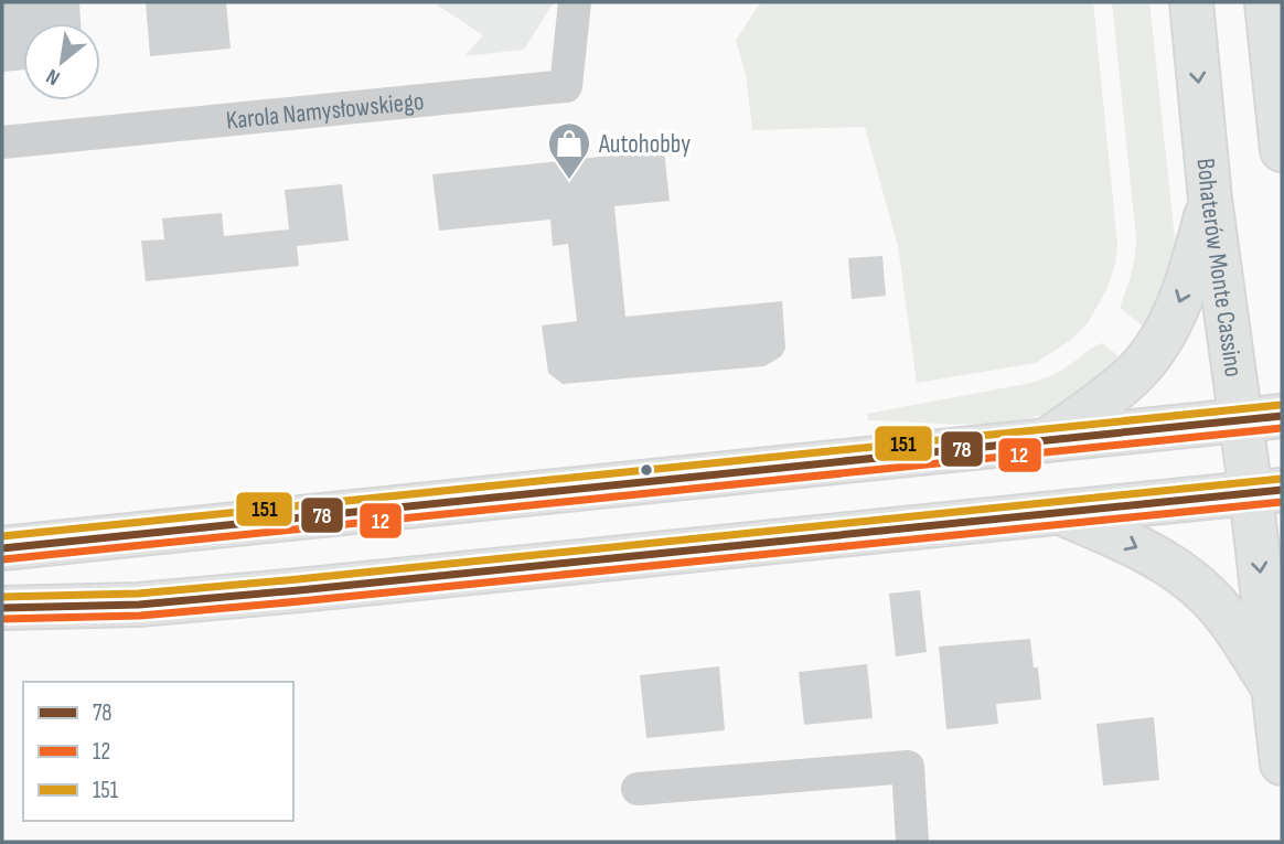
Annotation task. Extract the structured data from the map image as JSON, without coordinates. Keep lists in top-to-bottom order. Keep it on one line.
{"streets":{"main road":["Bohaterów Monte Cassino"],"street":["Karola Namysłowskiego"]},"places":{"shop":["Autohobby"]},"lines":["transit line 151","transit line 78","transit line 12"],"legend":["78","12","151"],"north":"bottom left"}
